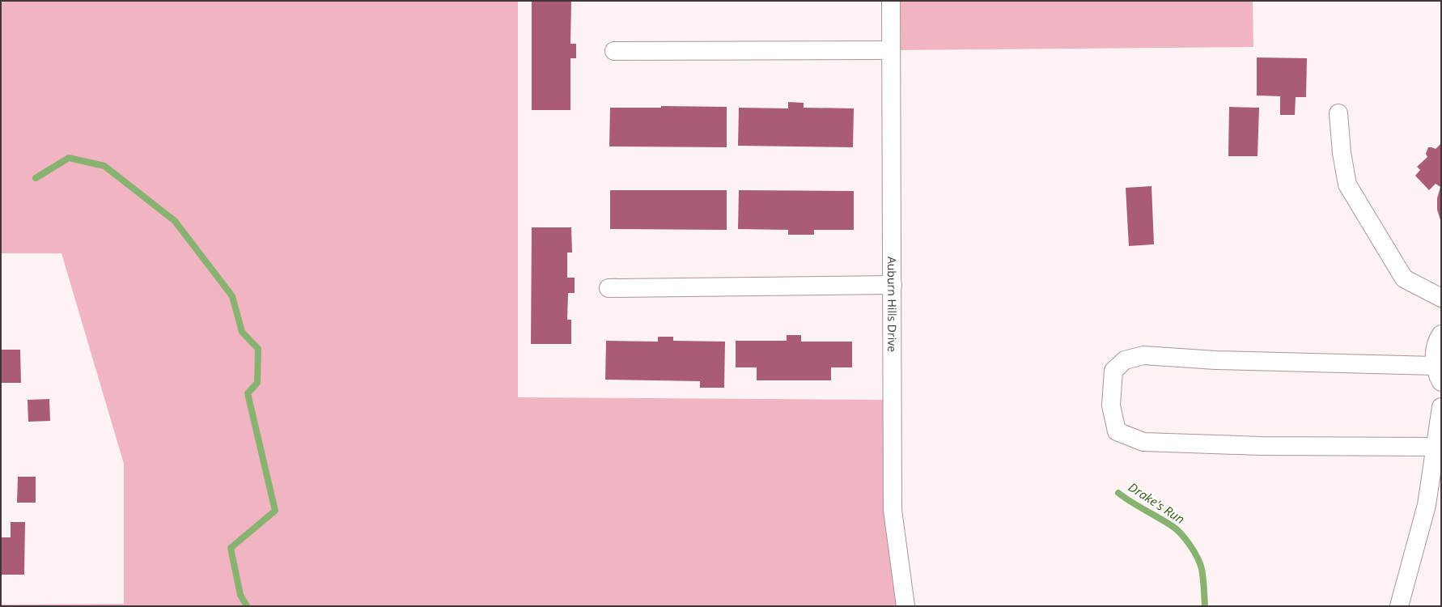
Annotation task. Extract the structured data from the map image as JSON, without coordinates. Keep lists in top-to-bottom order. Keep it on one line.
{"streets":{"street":["Auburn Hills Drive"]},"water":["Drake's Run"]}
